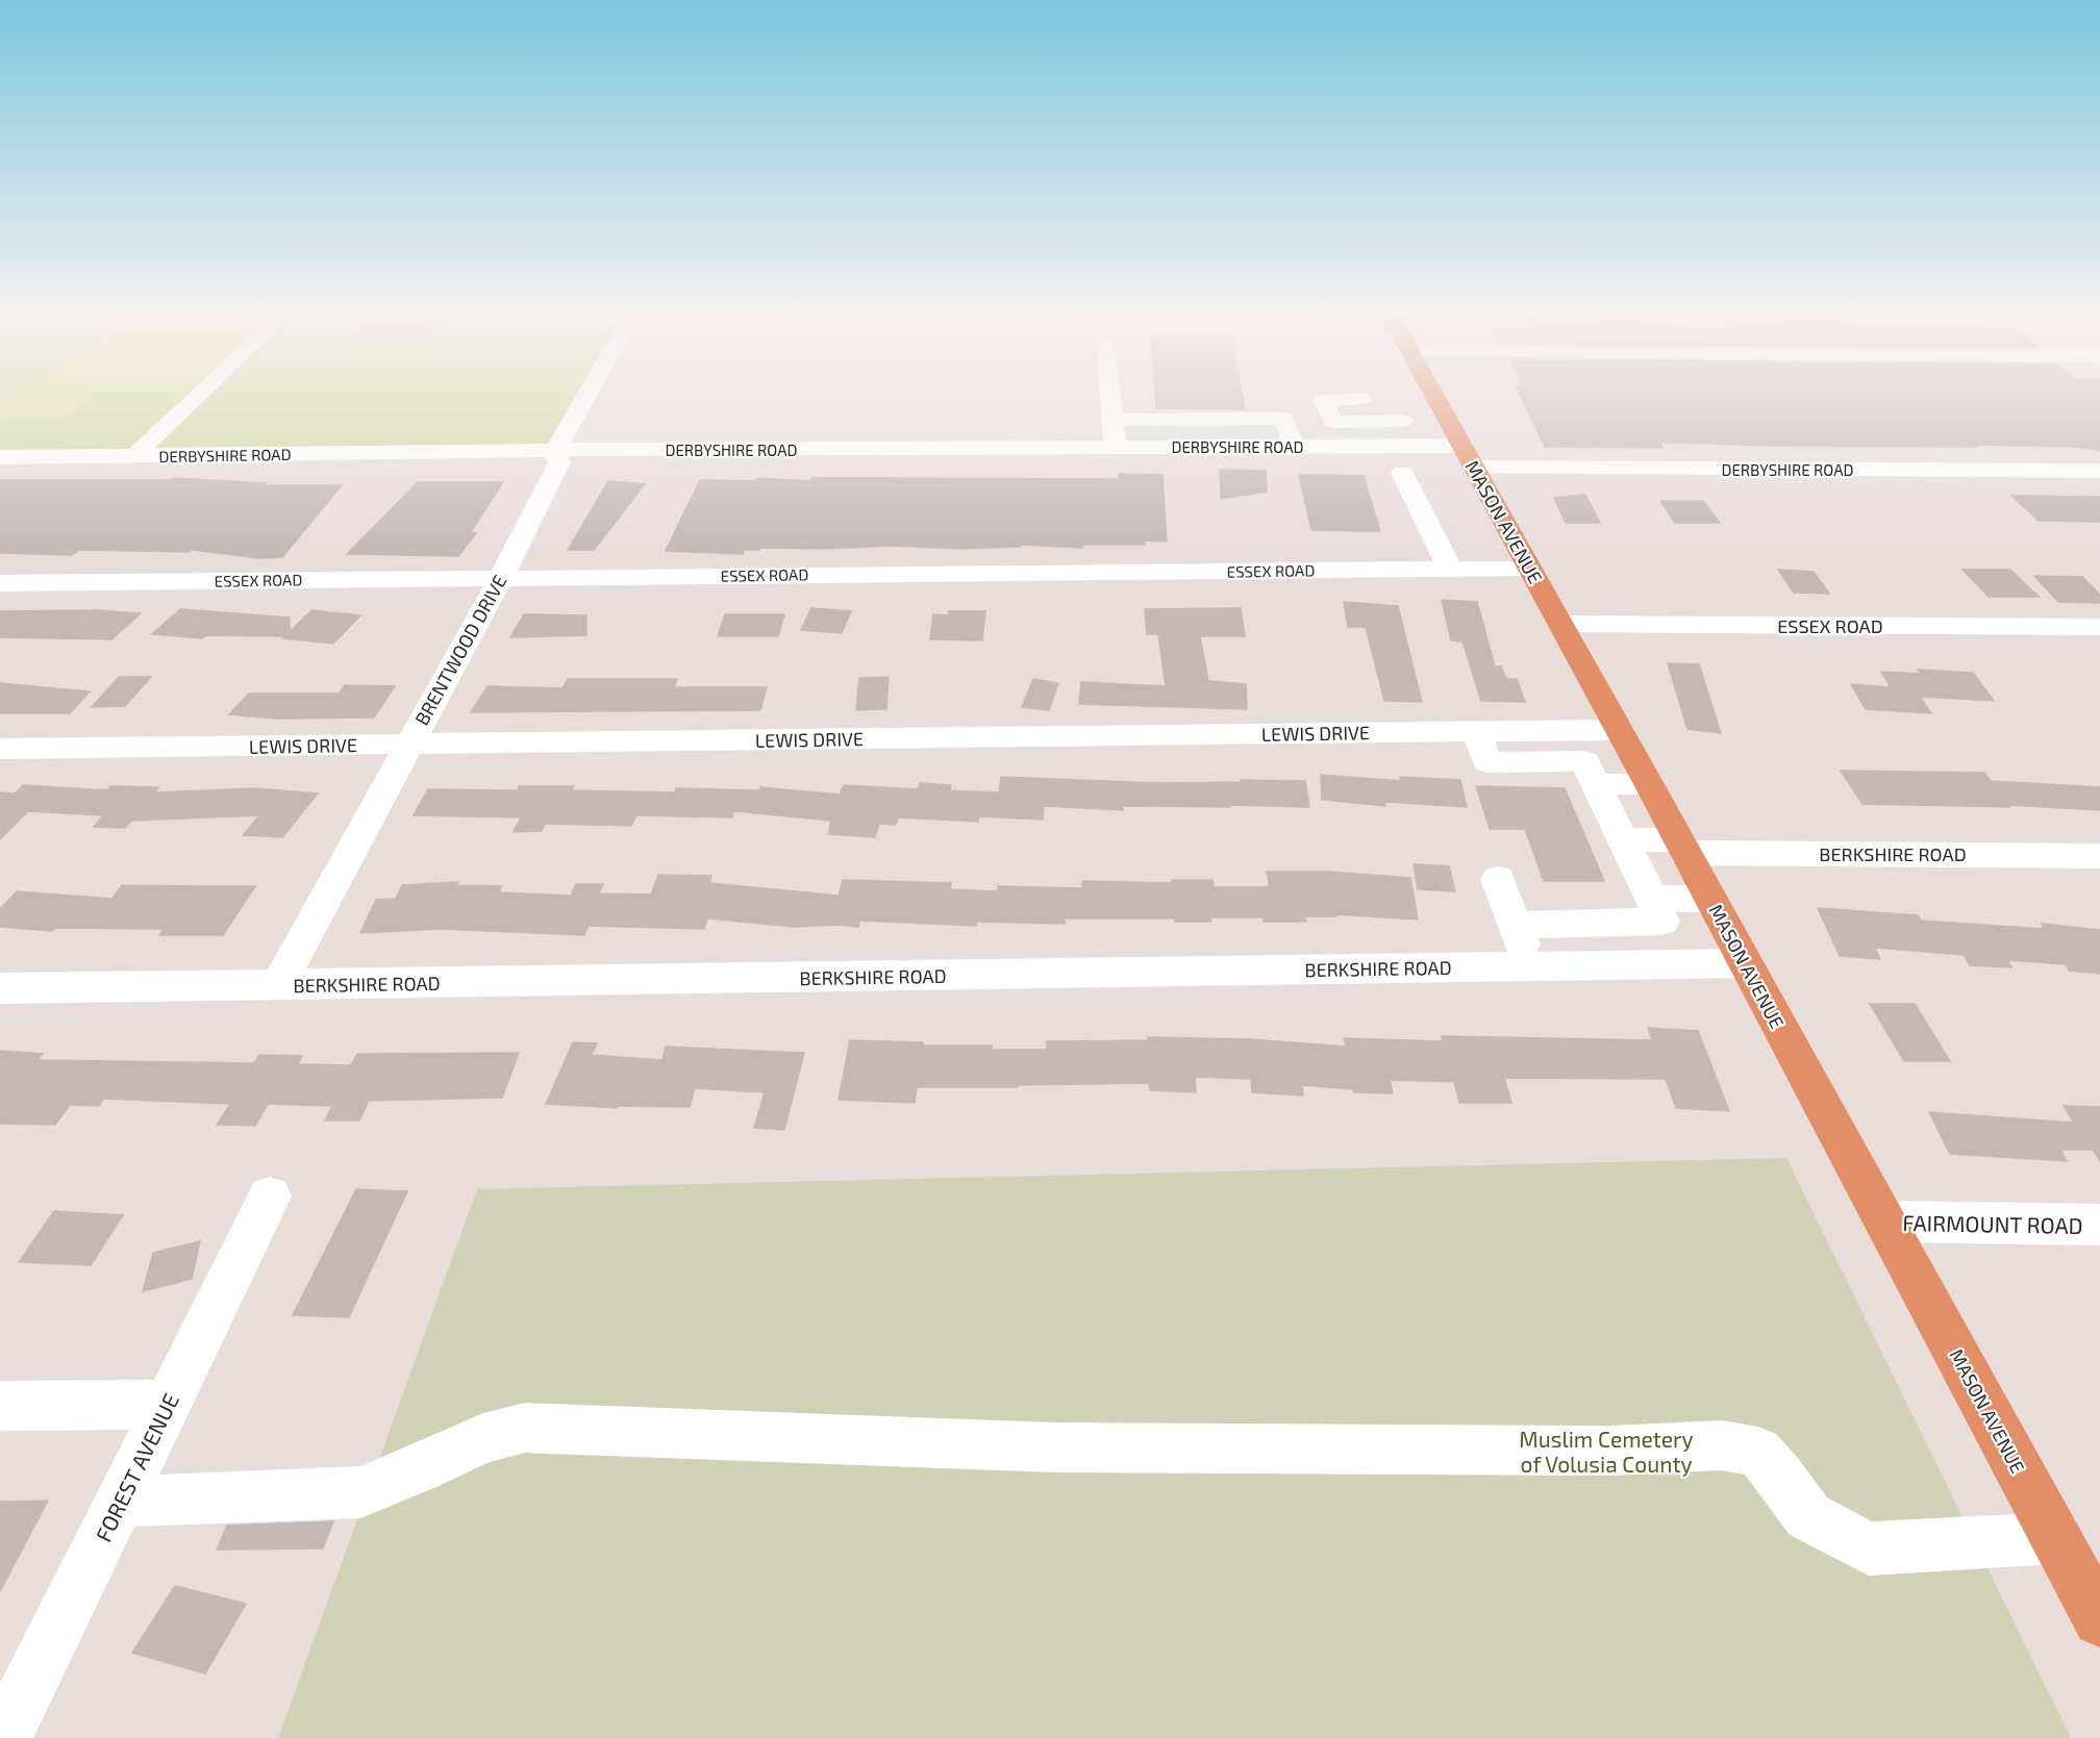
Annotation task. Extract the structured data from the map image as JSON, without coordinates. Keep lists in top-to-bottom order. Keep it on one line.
{"streets":{"main road":["MASON AVENUE"],"street":["DERBYSHIRE ROAD","ESSEX ROAD","BRENTWOOD DRIVE","LEWIS DRIVE","BERKSHIRE ROAD","FAIRMOUNT ROAD","FOREST AVENUE"]},"crossings":[["DERBYSHIRE ROAD","MASON AVENUE"],["DERBYSHIRE ROAD","BRENTWOOD DRIVE"],["MASON AVENUE","ESSEX ROAD"],["MASON AVENUE","LEWIS DRIVE"],["MASON AVENUE","BERKSHIRE ROAD"],["MASON AVENUE","FAIRMOUNT ROAD"],["ESSEX ROAD","BRENTWOOD DRIVE"],["BRENTWOOD DRIVE","LEWIS DRIVE"],["BRENTWOOD DRIVE","BERKSHIRE ROAD"]],"parks":["Muslim Cemetery of Volusia County"]}
